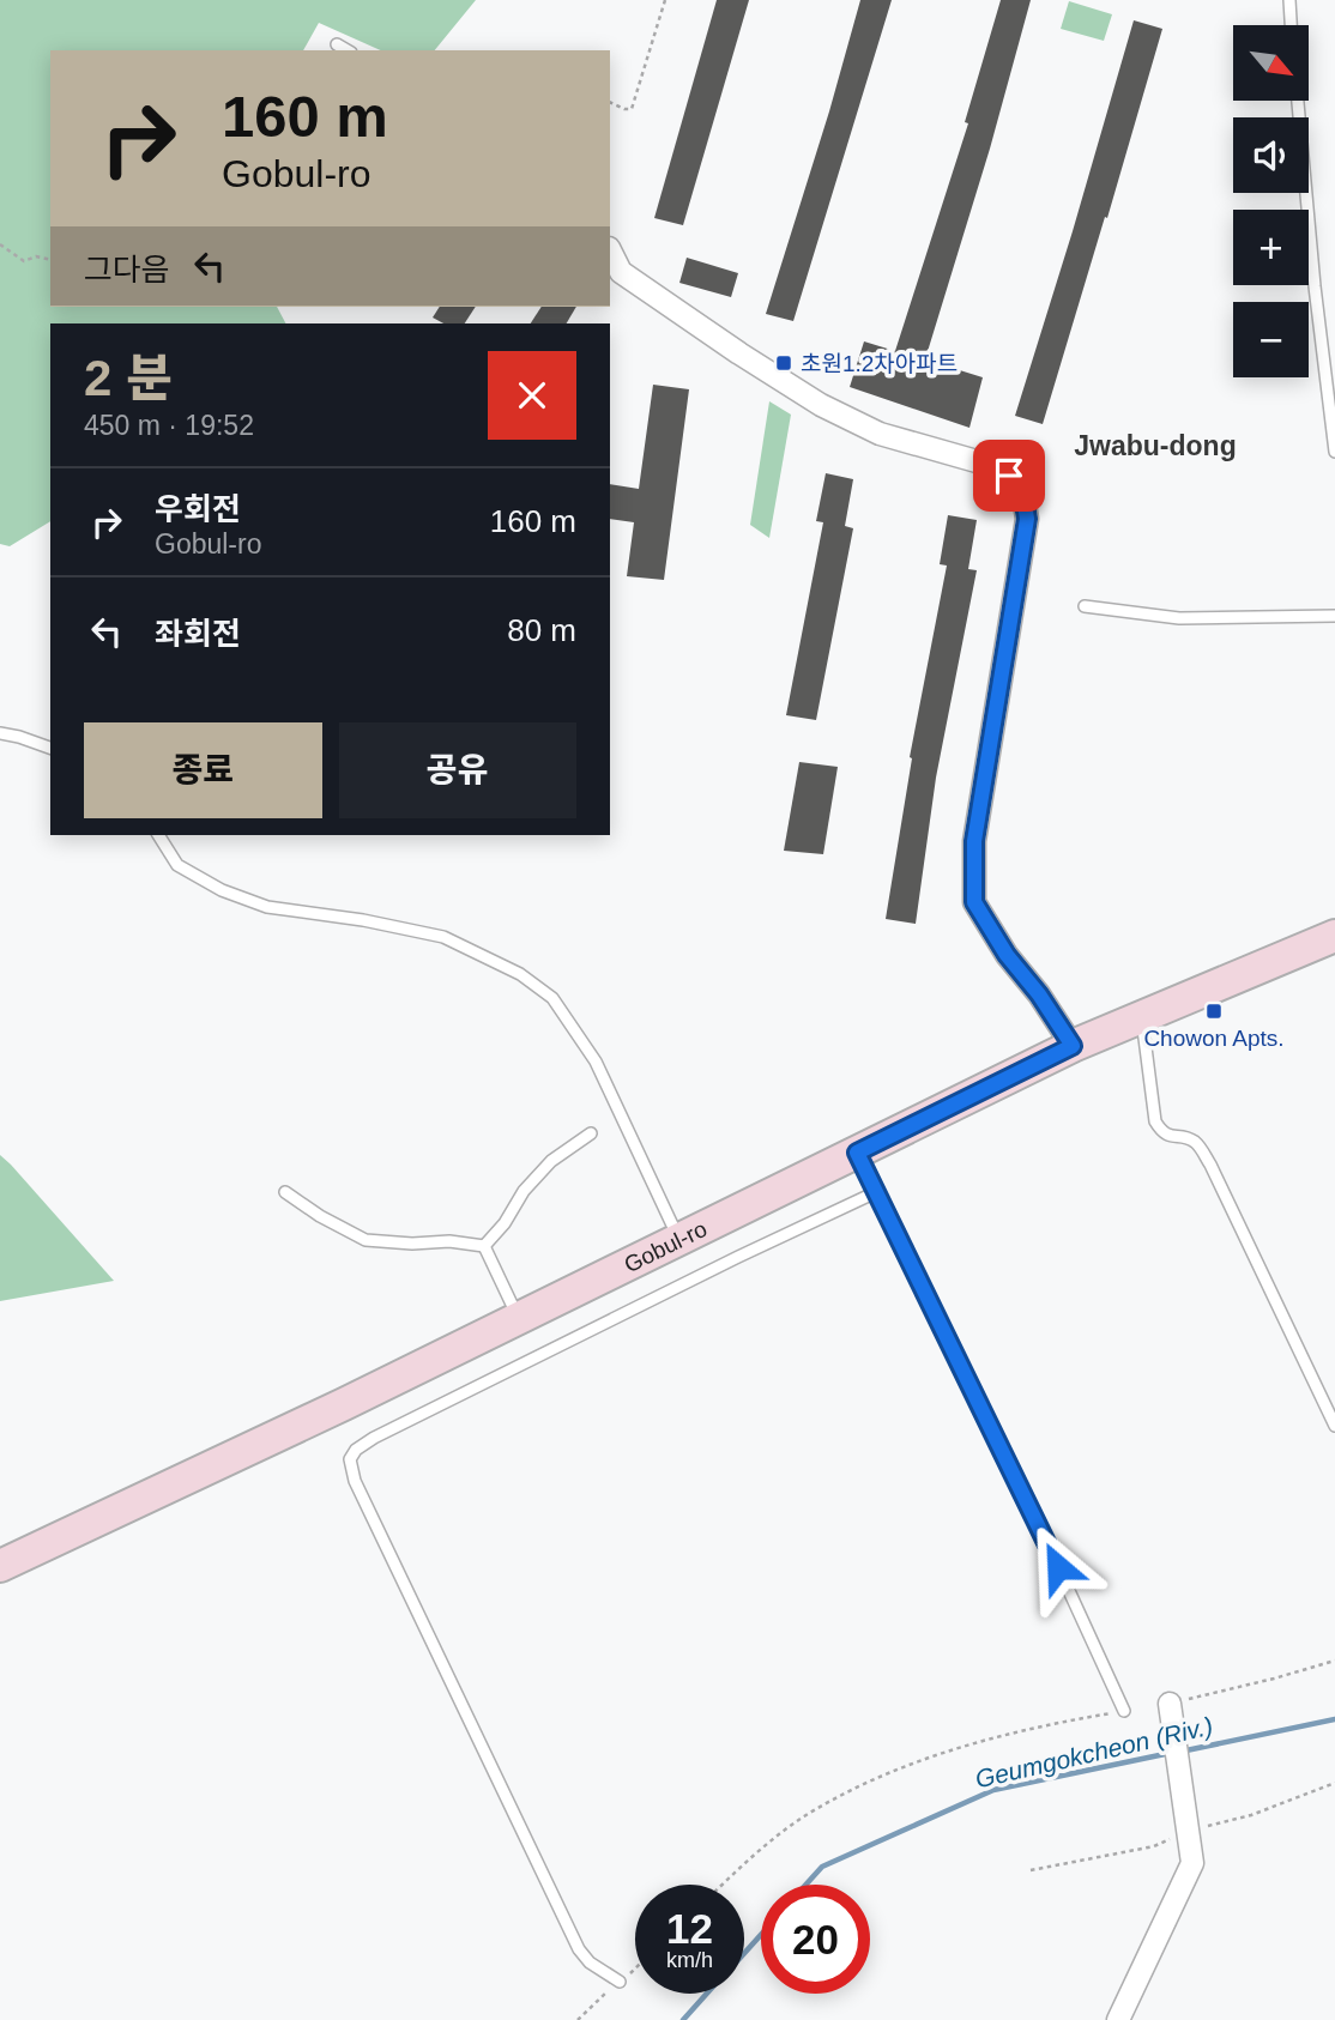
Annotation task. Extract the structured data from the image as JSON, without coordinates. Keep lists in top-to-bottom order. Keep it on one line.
{"streets":{"main road":["Gobul-ro"]},"districts":["Jwabu-dong"],"water":["Geumgokcheon (Riv.)"],"places":{"transit":["초원1.2차아파트","Chowon Apts."]},"north":"bottom right","page":{"map_buttons":["+","−"],"turn":["160 m","Gobul-ro"],"then":"그다음","heading":["2 분","450 m · 19:52"],"list":[{"name":"우회전","note":"Gobul-ro","value":"160 m"},{"name":"좌회전","value":"80 m"}],"buttons":["종료","공유"],"speed":"12 km/h","limit":"20"}}
